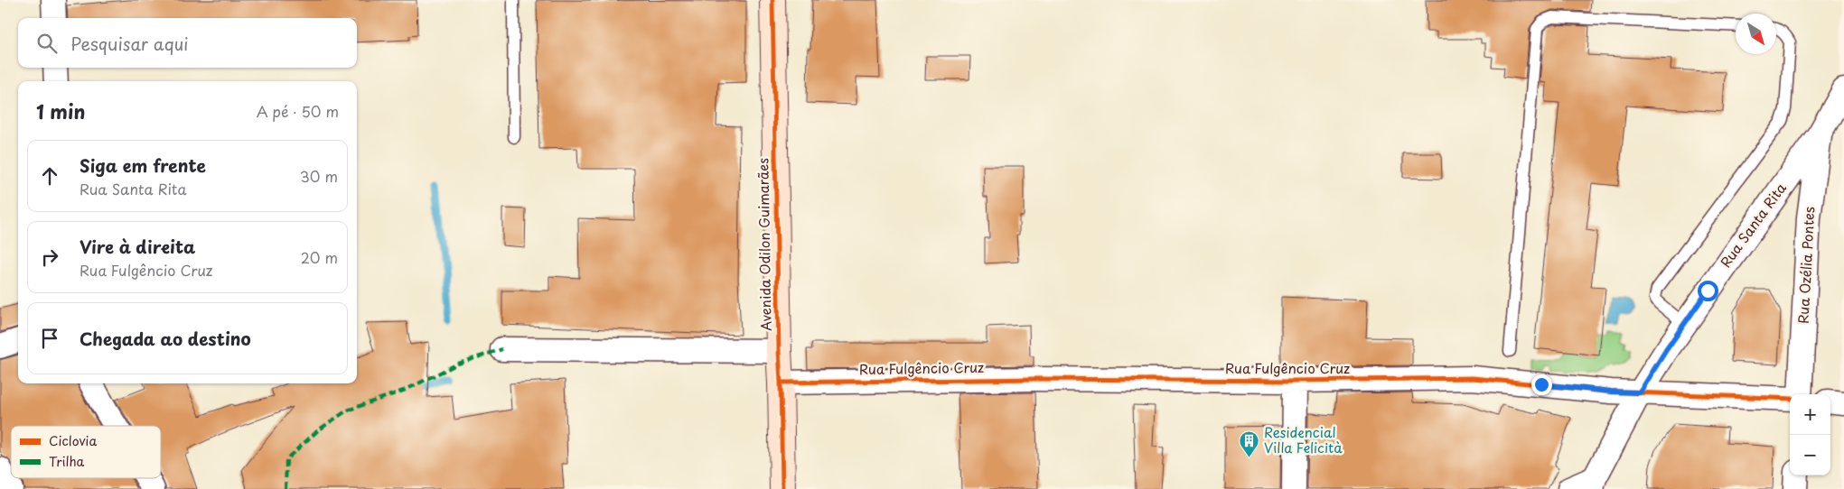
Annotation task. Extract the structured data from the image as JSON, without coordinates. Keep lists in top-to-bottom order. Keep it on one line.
{"streets":{"street":["Rua Santa Rita","Avenida Odilon Guimarães","Rua Ozélia Pontes","Rua Fulgêncio Cruz"]},"crossings":[["Rua Santa Rita","Rua Ozélia Pontes"],["Rua Santa Rita","Rua Fulgêncio Cruz"],["Avenida Odilon Guimarães","Rua Fulgêncio Cruz"]],"places":{"building":["Residencial Villa Felicità"]},"legend":["Ciclovia","Trilha"],"north":"bottom right","page":{"search":"Pesquisar aqui","heading":["1 min","A pé · 50 m"],"list":[["Siga em frente","Rua Santa Rita","30 m"],["Vire à direita","Rua Fulgêncio Cruz","20 m"],"Chegada ao destino"],"map_buttons":["+","−"]}}
